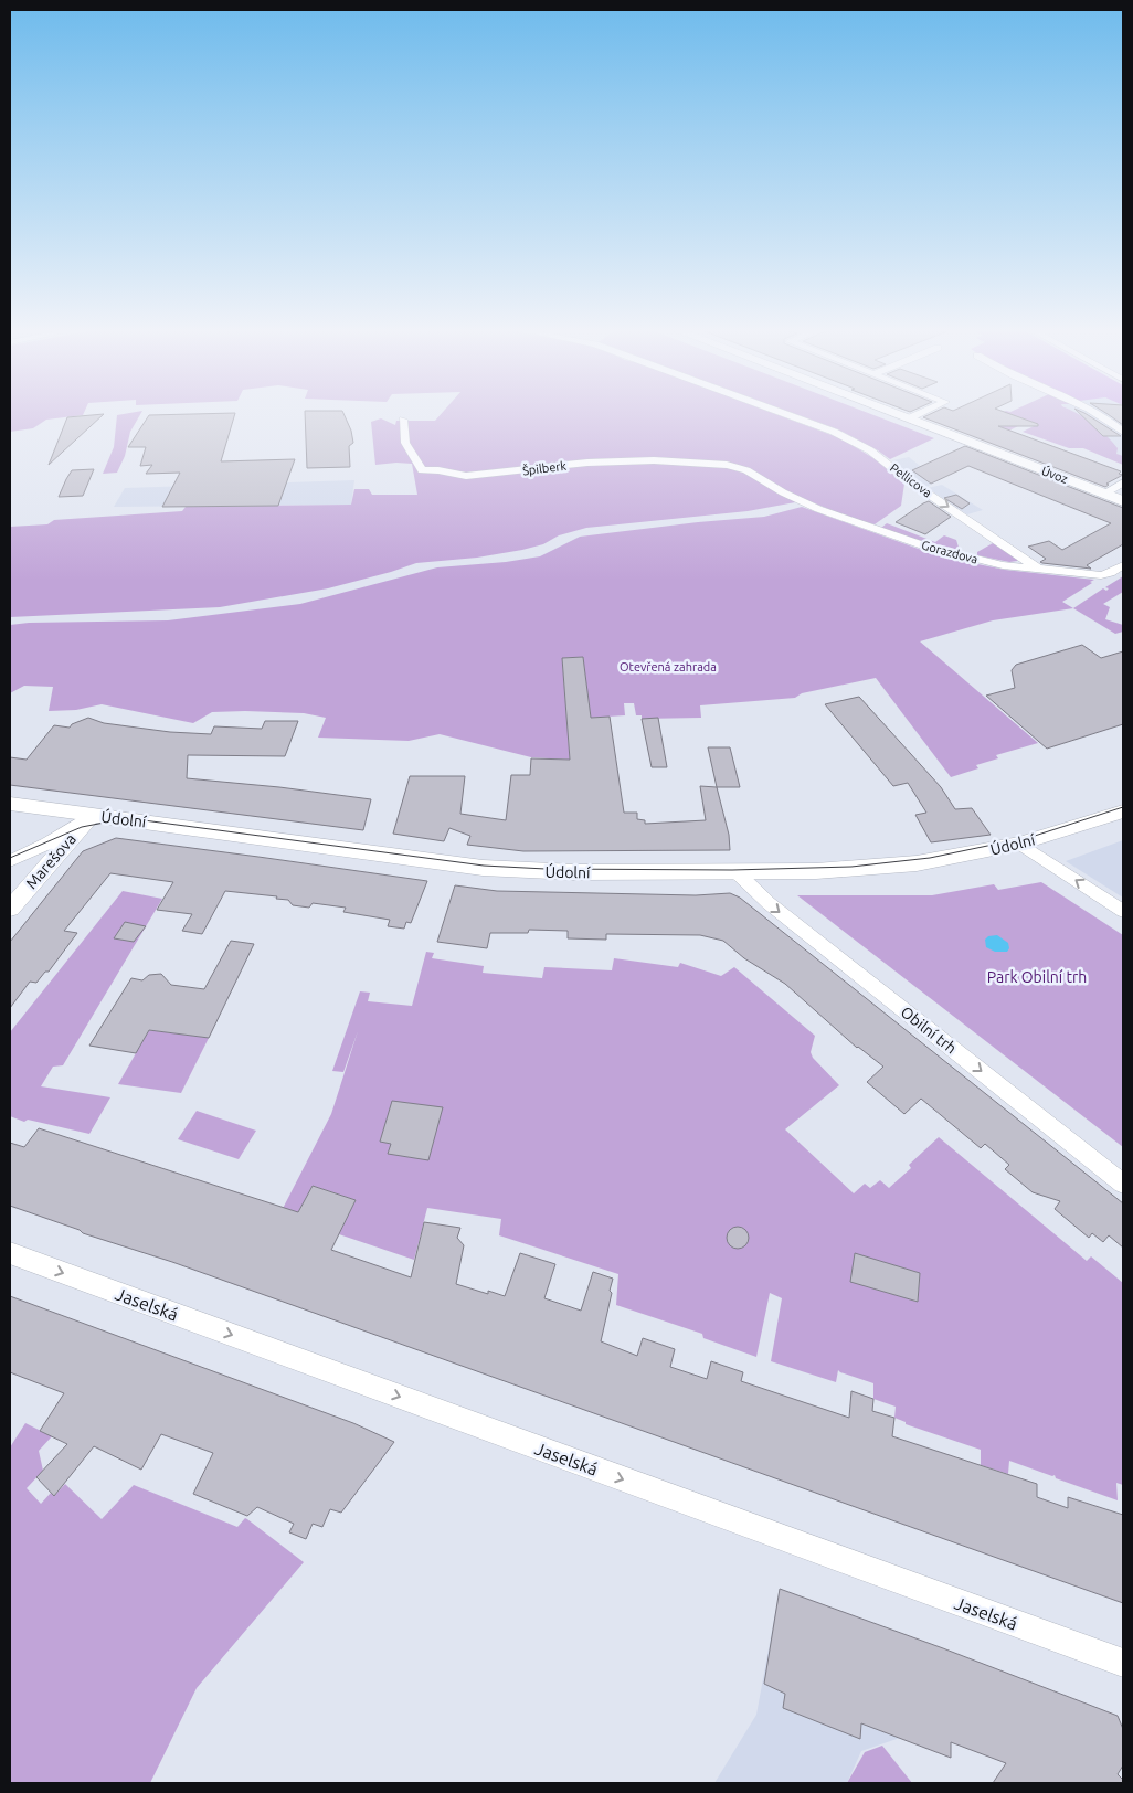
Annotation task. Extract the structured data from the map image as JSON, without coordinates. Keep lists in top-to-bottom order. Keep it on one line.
{"streets":{"main road":["Úvoz"],"street":["Špilberk","Pellicova","Gorazdova","Údolní","Marešova","Obilní trh","Jaselská"]},"crossings":[["Špilberk","Gorazdova"],["Pellicova","Gorazdova"],["Údolní","Marešova"],["Údolní","Obilní trh"]],"one_way":["Pellicova","Obilní trh","Jaselská"],"parks":["Otevřená zahrada","Park Obilní trh"]}
